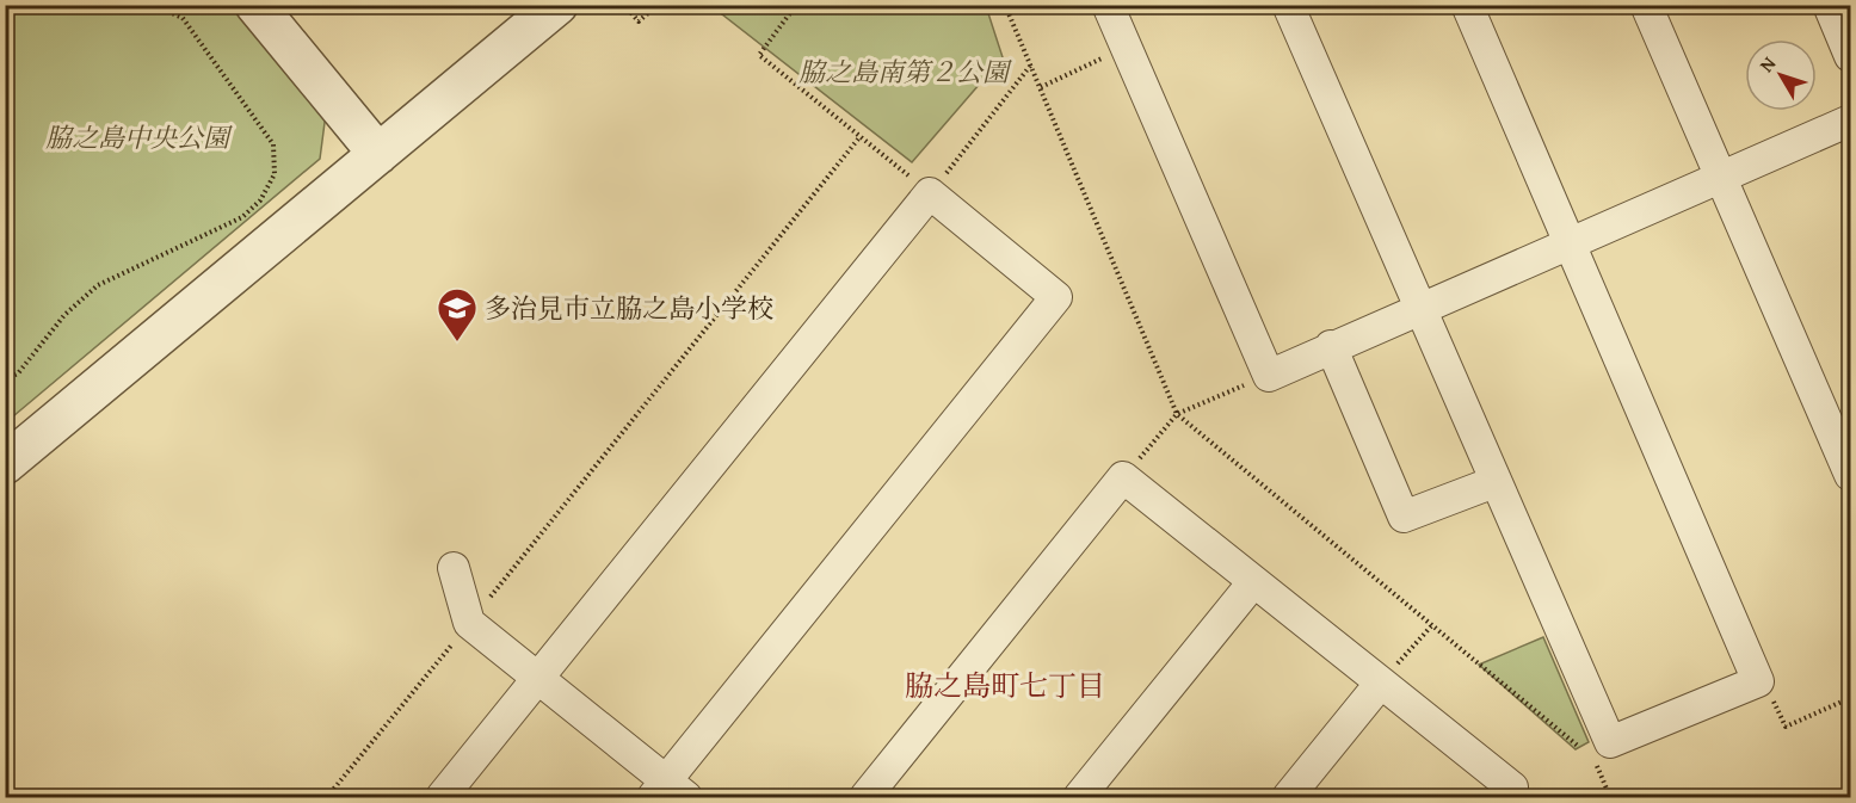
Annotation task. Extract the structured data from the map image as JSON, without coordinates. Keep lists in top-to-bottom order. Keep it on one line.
{"districts":["脇之島町七丁目"],"parks":["脇之島南第２公園","脇之島中央公園"],"places":{"school or university":["多治見市立脇之島小学校"]},"north":"top left"}
